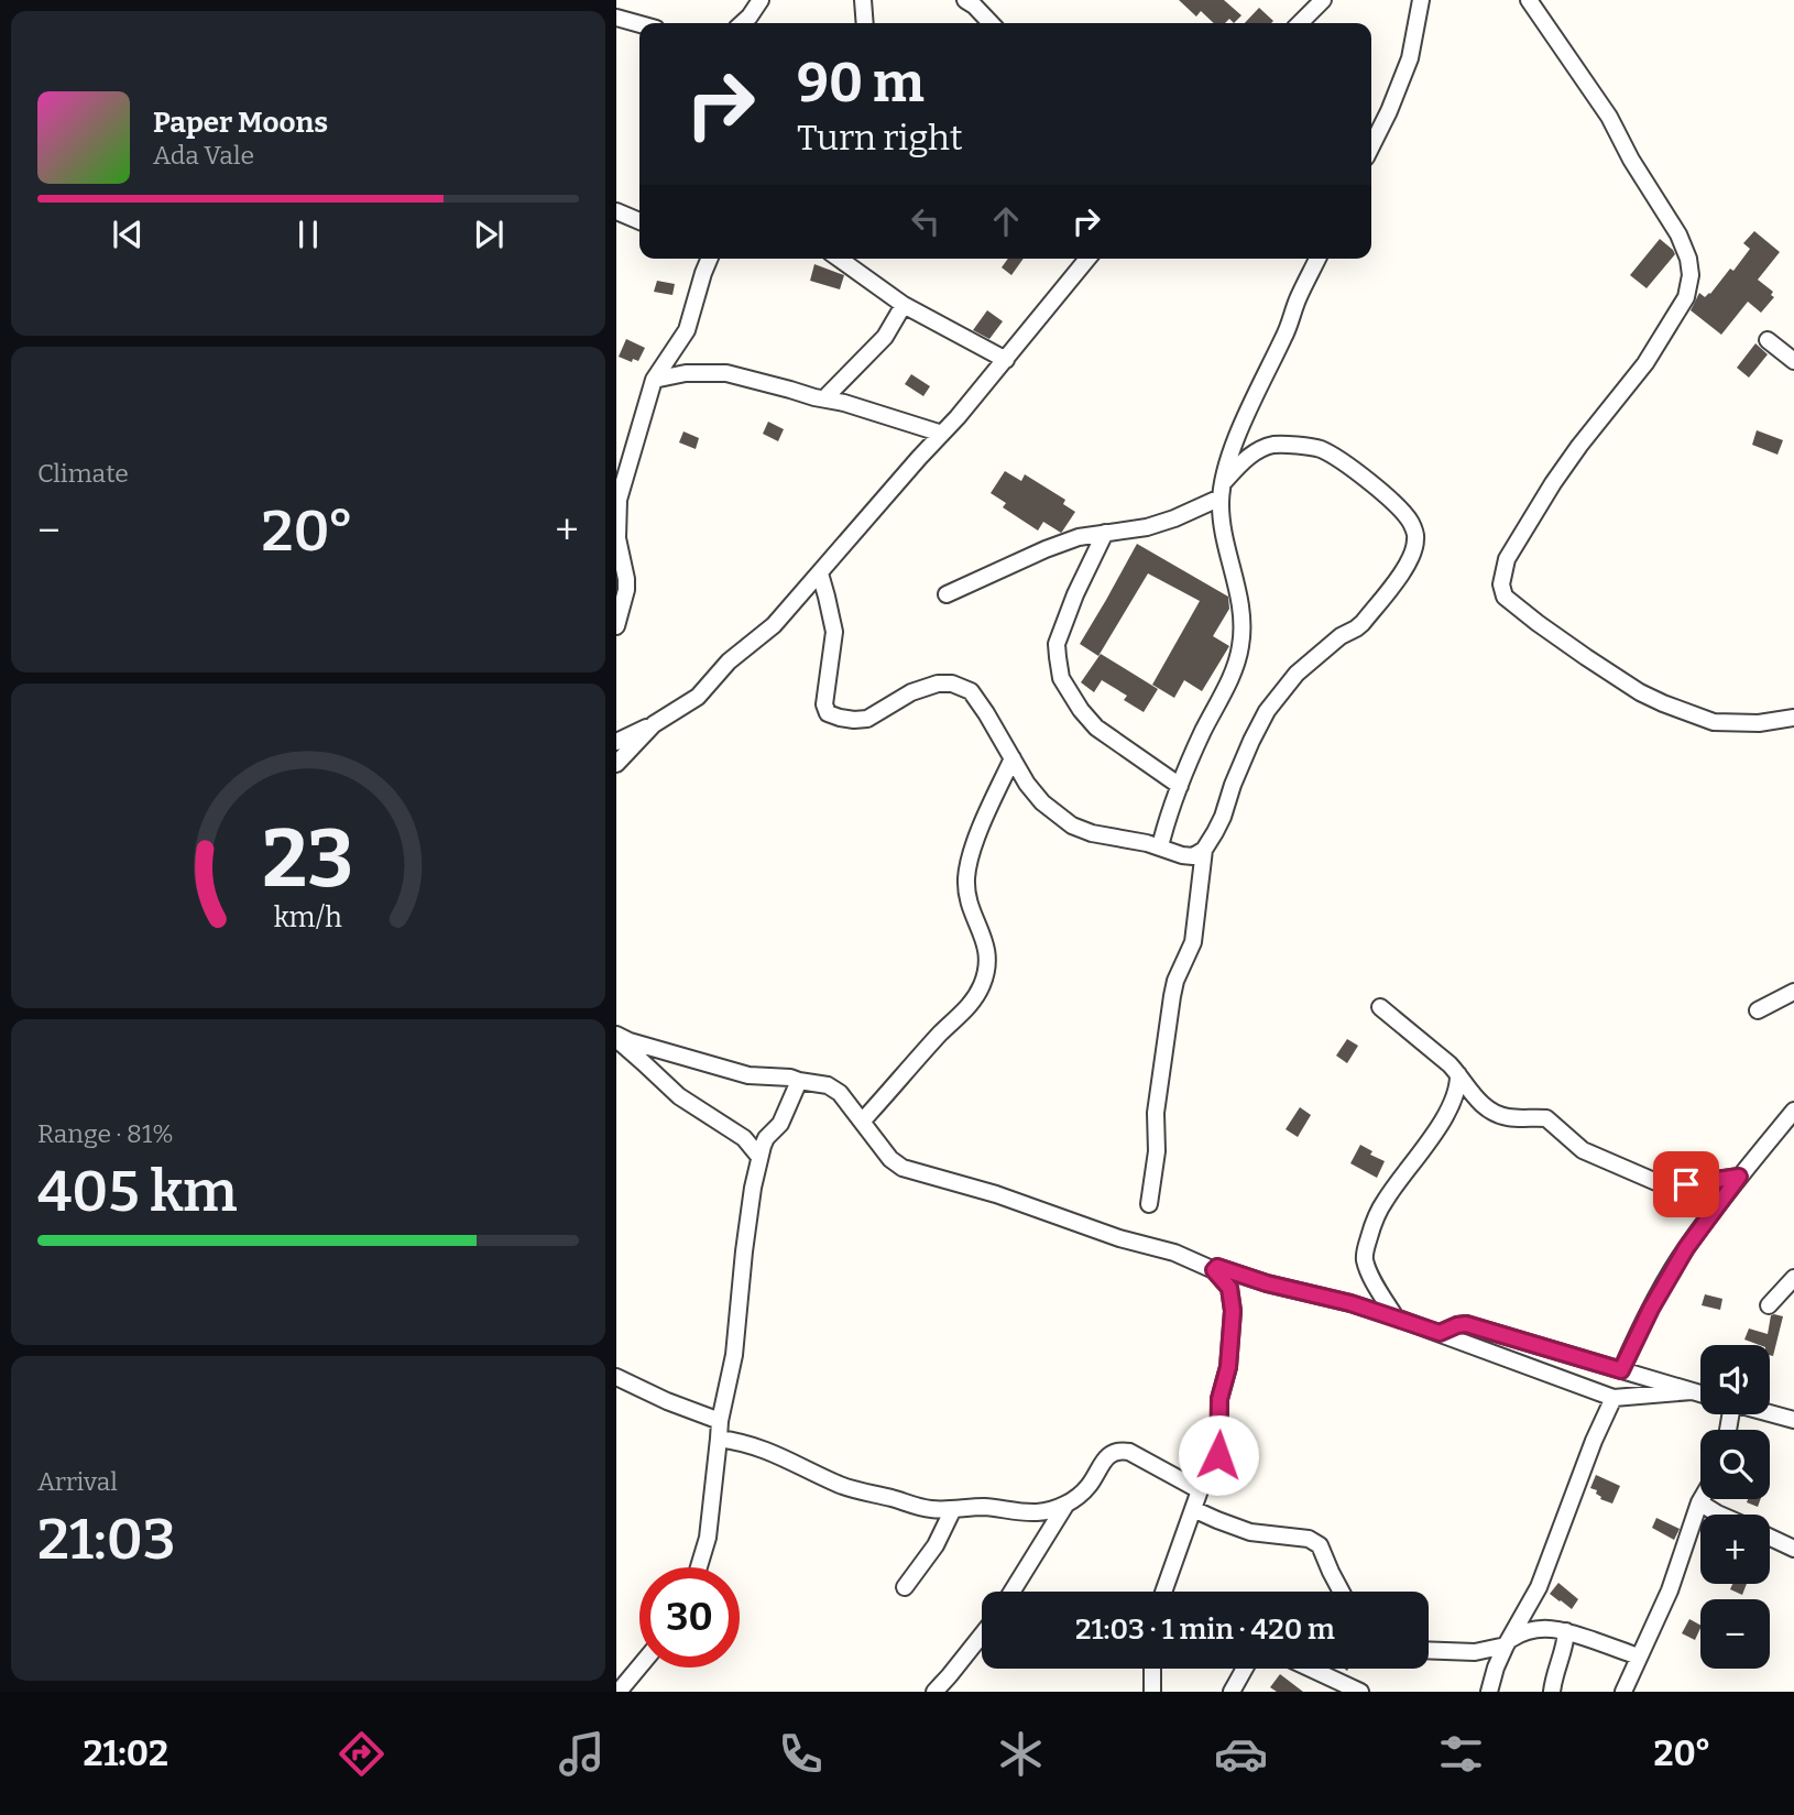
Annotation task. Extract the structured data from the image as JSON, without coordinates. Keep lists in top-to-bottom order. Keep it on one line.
{"page":{"turn":["90 m","Turn right"],"song":["Paper Moons","Ada Vale"],"tile":["Climate",["Range · 81%","405 km"],["Arrival","21:03"]],"heat":["−","20°","+"],"map_buttons":["+","−"],"limit":"30","trip":"21:03 · 1 min · 420 m","tabs":["21:02","20°"],"gauge":["23","km/h"]}}
